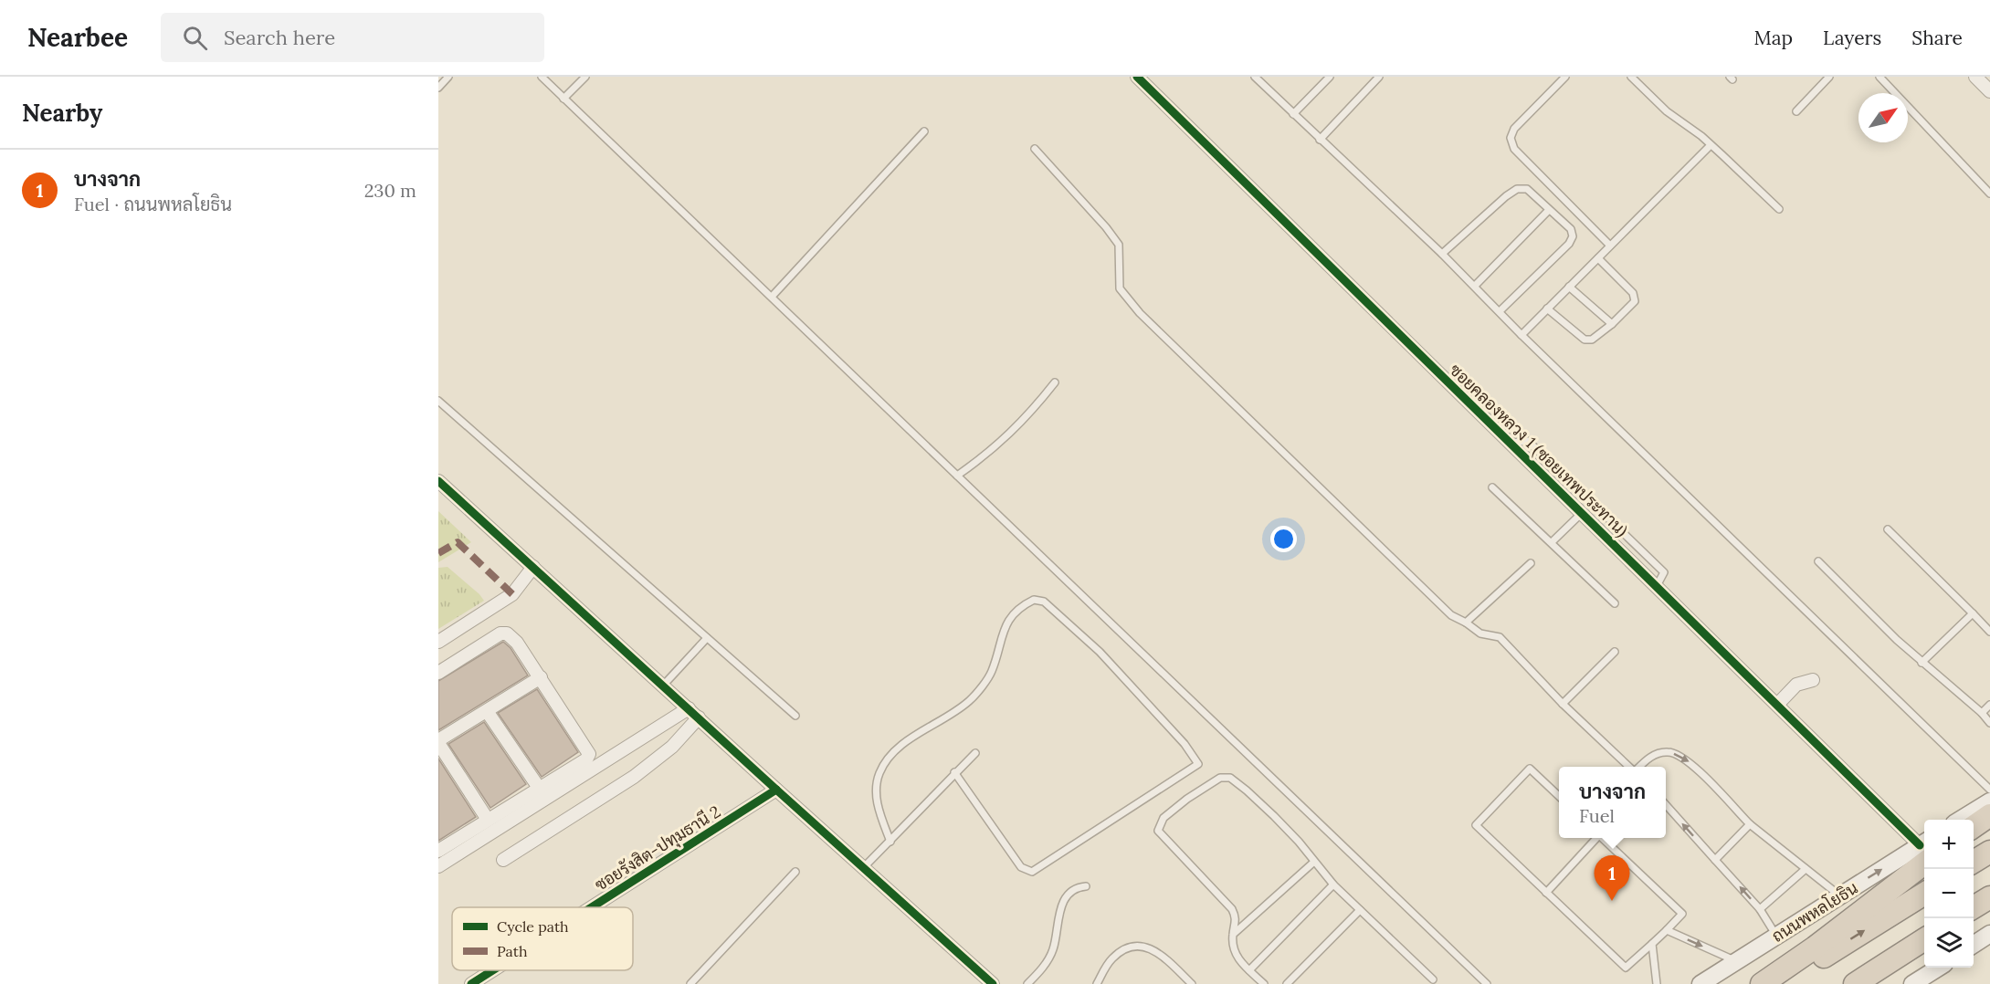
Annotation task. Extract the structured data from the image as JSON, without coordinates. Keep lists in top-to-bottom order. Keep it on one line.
{"streets":{"main road":["ถนนพหลโยธิน"],"street":["ซอยคลองหลวง 1 (ซอยเทพประทาน)","ซอยรังสิต-ปทุมธานี 2"]},"one_way":["ถนนพหลโยธิน"],"legend":["Cycle path","Path"],"north":"top right","page":{"header":"Nearbee","search":"Search here","nav":["Map","Layers","Share"],"heading":"Nearby","list":[{"mark":"1","name":"บางจาก","note":"Fuel · ถนนพหลโยธิน","value":"230 m"}],"popup":["บางจาก","Fuel"],"map_buttons":["+","−"],"pins":"1"}}
